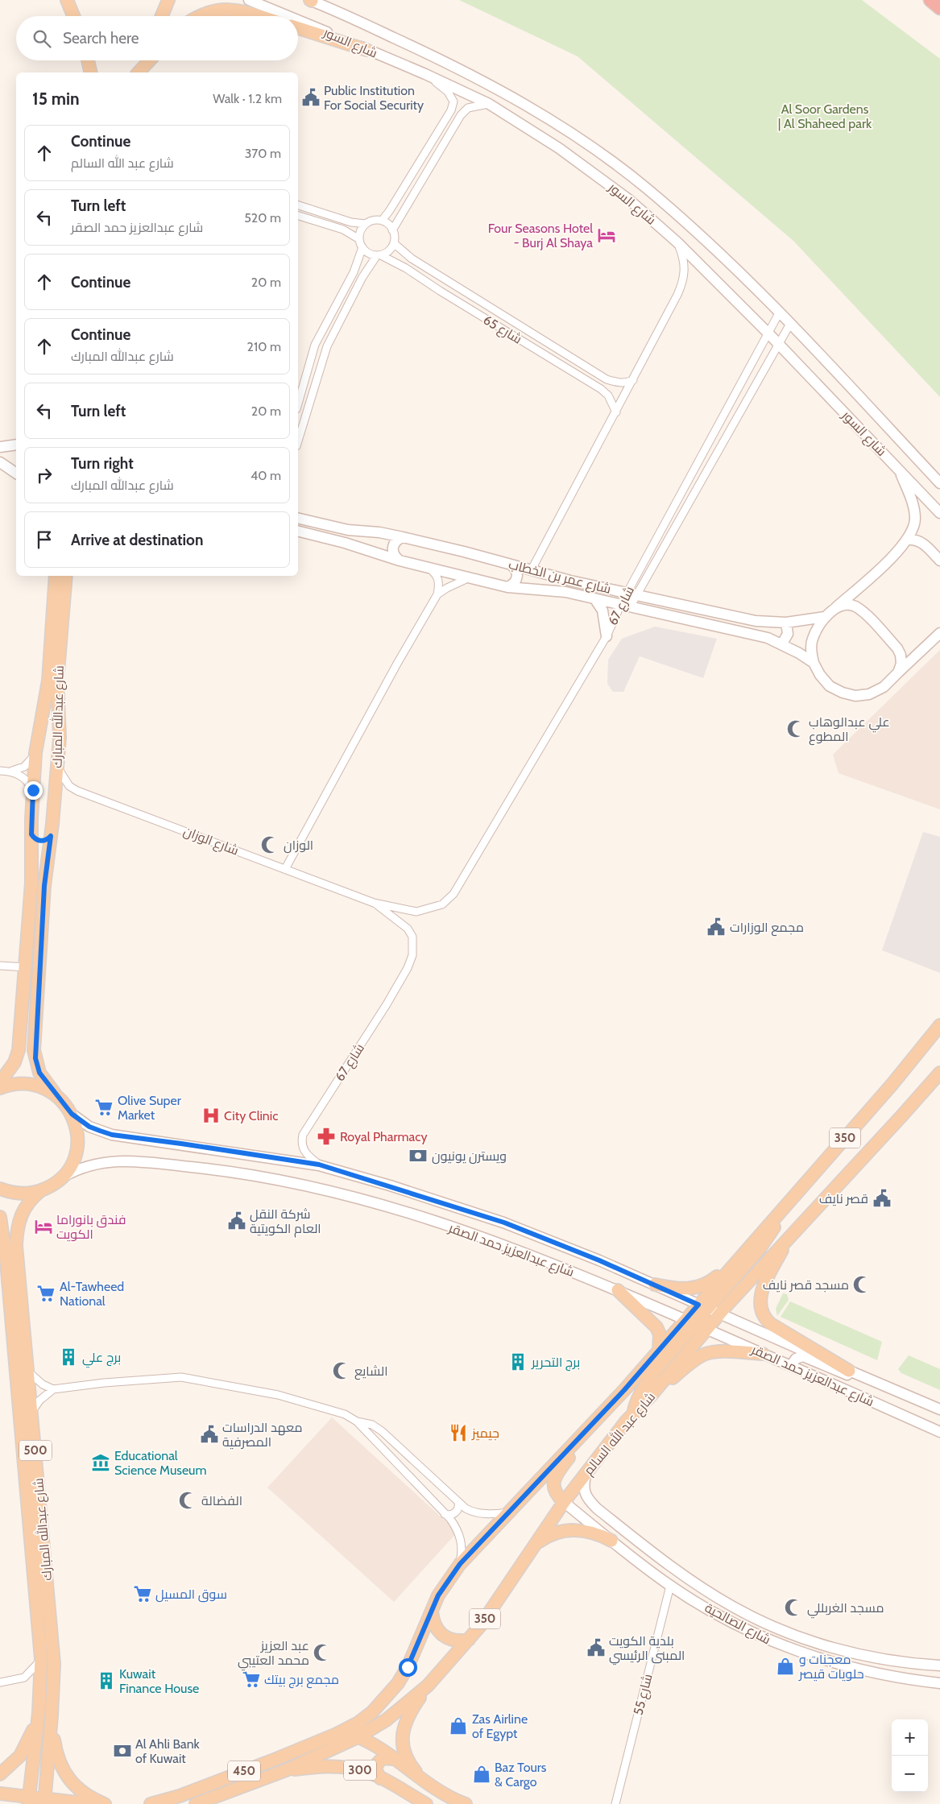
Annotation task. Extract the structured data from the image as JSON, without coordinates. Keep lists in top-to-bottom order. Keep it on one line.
{"streets":{"main road":["شارع السور","شارع عمر بن الخطاب","شارع عبدالله المبارك","350","شارع عبدالعزيز حمد الصقر","شارع عبد الله السالم","500","شارع الصالحية","300","450"],"street":["شارع 65","شارع 67","شارع الوزان","شارع 55"]},"crossings":[["شارع السور","شارع 67"],["شارع عمر بن الخطاب","شارع 67"],["شارع 67","شارع الوزان"],["شارع 67","شارع عبدالعزيز حمد الصقر"],["شارع عبدالله المبارك","شارع الوزان"],["شارع عبدالله المبارك","شارع عبدالعزيز حمد الصقر"],["شارع عبدالعزيز حمد الصقر","شارع عبد الله السالم"],["شارع عبد الله السالم","شارع الصالحية"],["شارع عبد الله السالم","300"],["شارع عبد الله السالم","450"],["شارع الصالحية","شارع 55"],["300","450"]],"parks":["Al Soor Gardens | Al Shaheed park"],"places":{"public building":["Public Institution For Social Security","مجمع الوزارات","قصر نايف","شركة النقل العام الكويتية","معهد الدراسات المصرفية","بلدية الكويت المبنى الرئيسي"],"hotel":["Four Seasons Hotel - Burj Al Shaya","فندق بانوراما الكويت"],"mosque":["علي عبدالوهاب المطوع","الوزان","مسجد قصر نايف","الشايع","الفضالة","مسجد الغربللي","عبد العزيز محمد العتيبي"],"supermarket":["Olive Super Market","Al-Tawheed National","سوق المسيل","مجمع برج بيتك"],"hospital":["City Clinic"],"pharmacy":["Royal Pharmacy"],"bank":["ويسترن يونيون","Al Ahli Bank of Kuwait"],"building":["برج علي","برج التحرير","Kuwait Finance House"],"restaurant":["جيميز"],"museum":["Educational Science Museum"],"shop":["معجنات و حلويات قيصر","Zas Airline of Egypt","Baz Tours & Cargo"]},"page":{"search":"Search here","heading":["15 min","Walk · 1.2 km"],"list":[["Continue","شارع عبد الله السالم","370 m"],["Turn left","شارع عبدالعزيز حمد الصقر","520 m"],["Continue","20 m"],["Continue","شارع عبدالله المبارك","210 m"],["Turn left","20 m"],["Turn right","شارع عبدالله المبارك","40 m"],"Arrive at destination"],"map_buttons":["+","−"]}}
